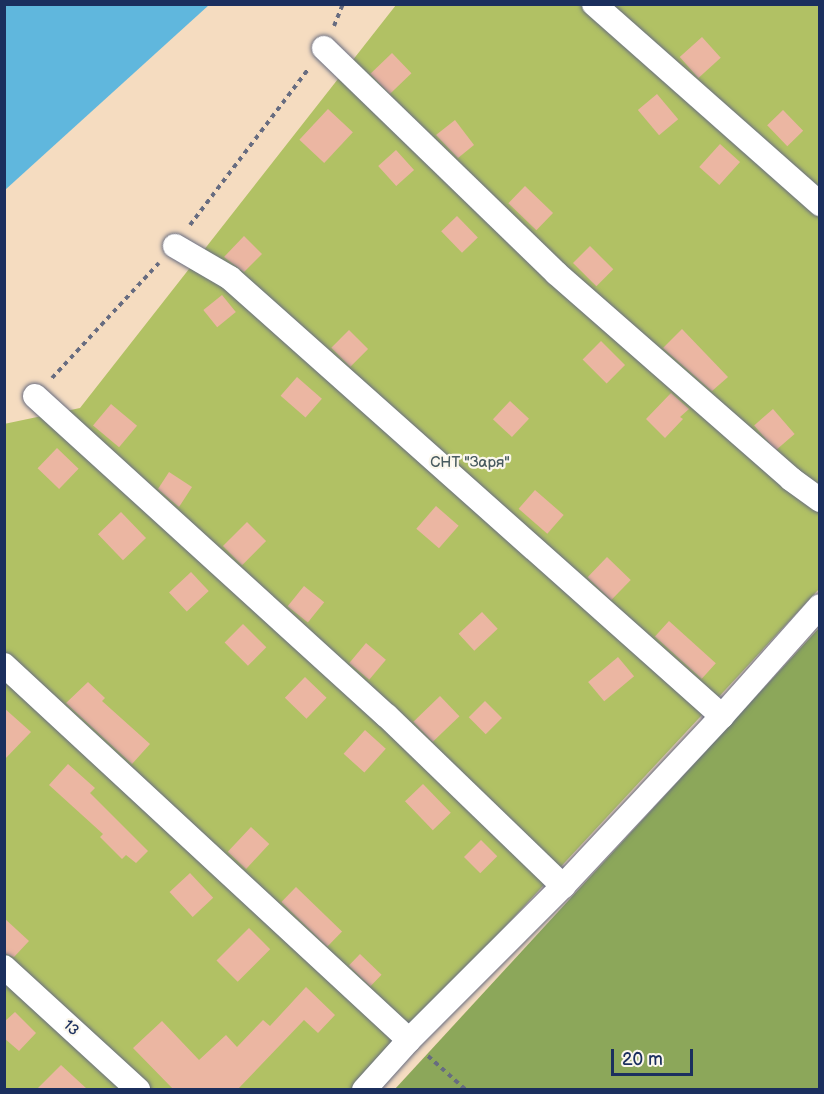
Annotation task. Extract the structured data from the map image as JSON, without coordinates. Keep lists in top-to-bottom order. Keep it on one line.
{"streets":{"street":["13"]},"parks":["СНТ \"Заря\""],"scale_bar":"20 m"}
